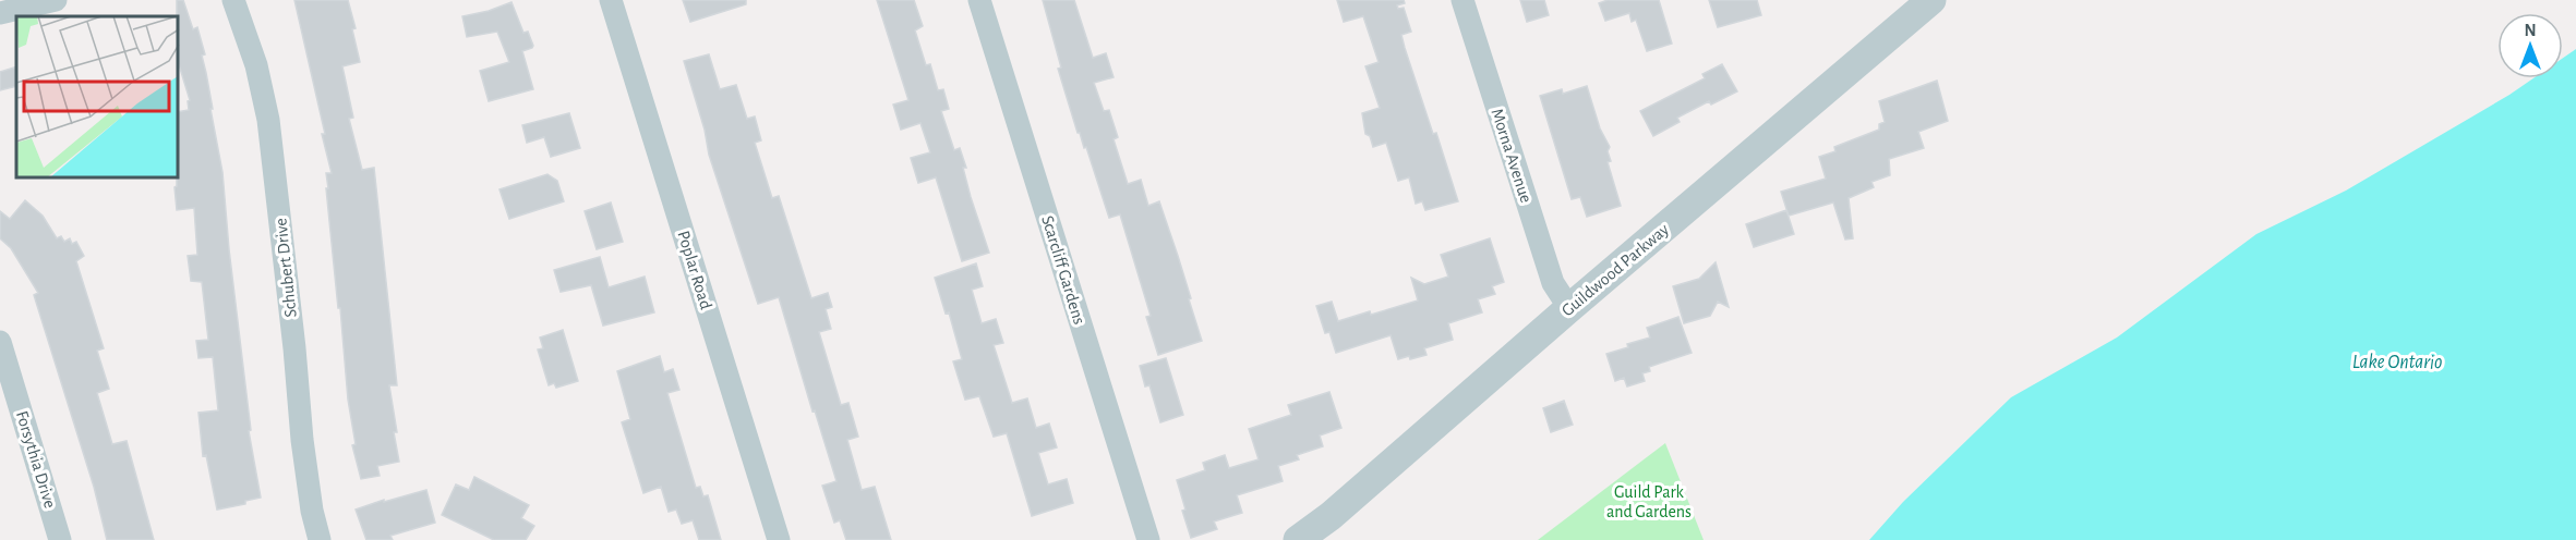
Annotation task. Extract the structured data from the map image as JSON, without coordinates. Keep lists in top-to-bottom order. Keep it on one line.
{"streets":{"street":["Morna Avenue","Schubert Drive","Poplar Road","Scarcliff Gardens","Guildwood Parkway","Forsythia Drive"]},"crossings":[["Morna Avenue","Guildwood Parkway"]],"water":["Lake Ontario"],"parks":["Guild Park and Gardens"],"north":"top"}
